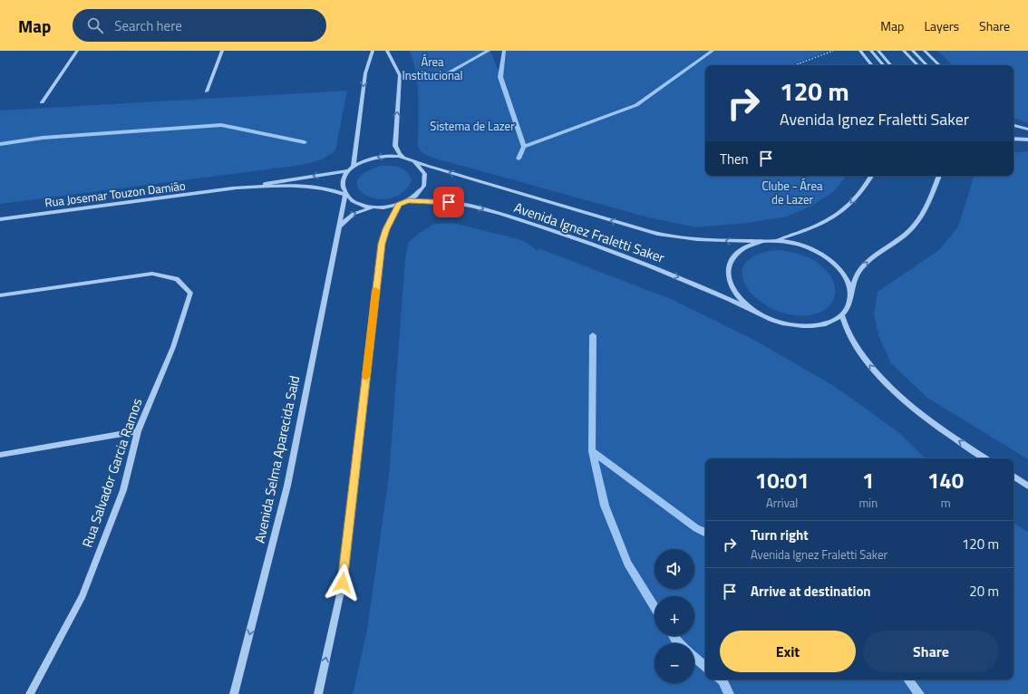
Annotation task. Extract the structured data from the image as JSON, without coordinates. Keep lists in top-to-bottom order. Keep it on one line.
{"streets":{"street":["Rua Josemar Touzon Damião","Avenida Ignez Fraletti Saker","Avenida Selma Aparecida Said","Rua Salvador Garcia Ramos"]},"crossings":[["Rua Josemar Touzon Damião","Avenida Ignez Fraletti Saker"],["Rua Josemar Touzon Damião","Avenida Selma Aparecida Said"],["Avenida Ignez Fraletti Saker","Avenida Selma Aparecida Said"]],"parks":["Área Institucional","Sistema de Lazer","Clube - Área de Lazer"],"page":{"header":"Map","search":"Search here","nav":["Map","Layers","Share"],"turn":["120 m","Avenida Ignez Fraletti Saker"],"then":"Then","eta":["10:01","Arrival","1","min","140","m"],"list":[{"name":"Turn right","note":"Avenida Ignez Fraletti Saker","value":"120 m"},{"name":"Arrive at destination","value":"20 m"}],"map_buttons":["+","−"],"buttons":["Exit","Share"]}}
